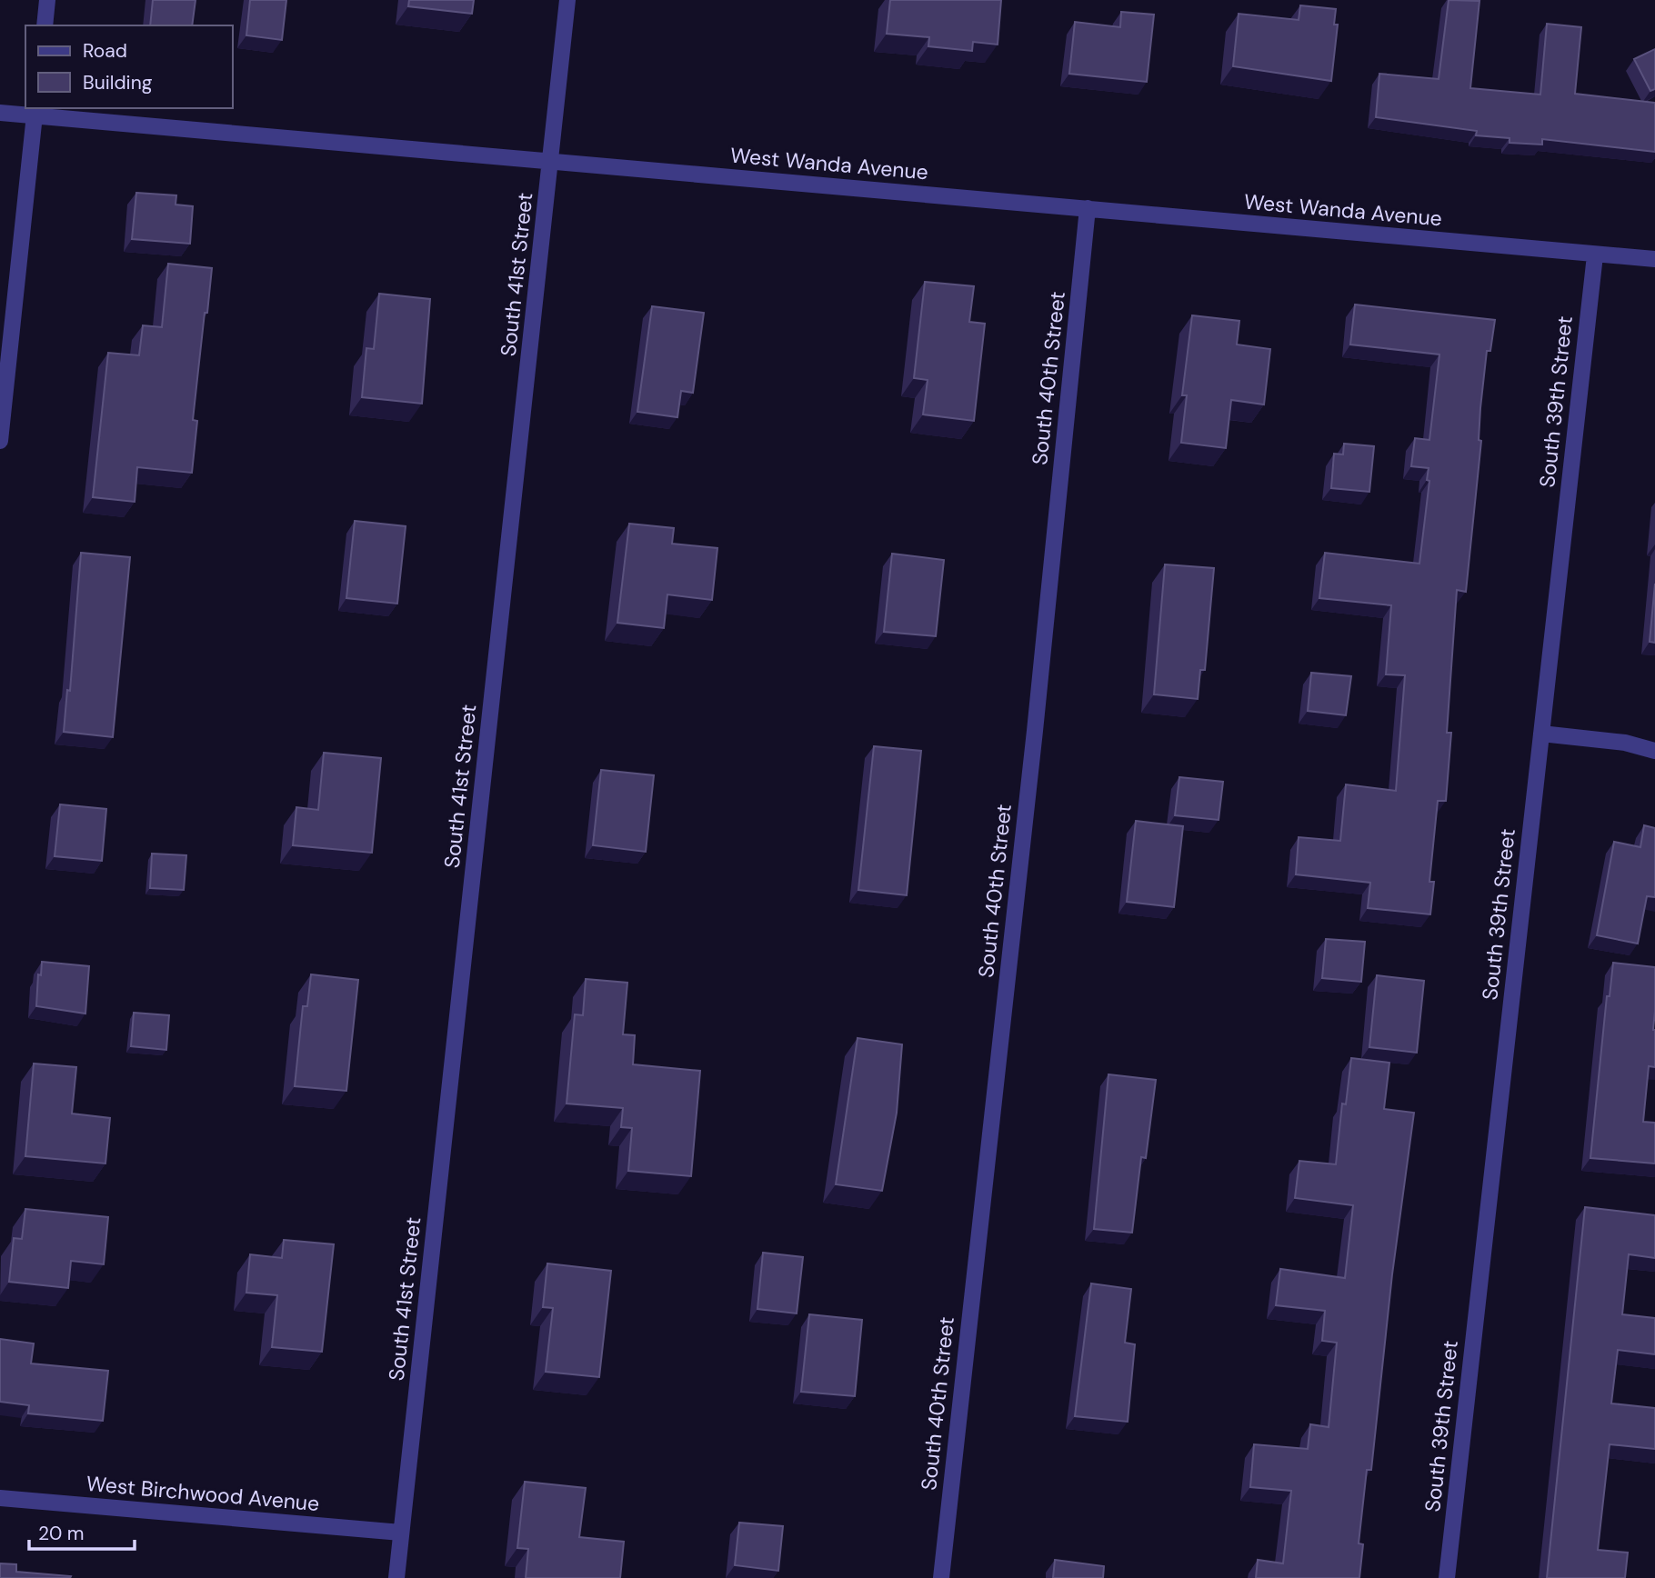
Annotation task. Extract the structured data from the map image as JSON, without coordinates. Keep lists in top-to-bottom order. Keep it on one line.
{"streets":{"street":["West Wanda Avenue","South 41st Street","South 40th Street","South 39th Street","West Birchwood Avenue"]},"crossings":[["West Wanda Avenue","South 41st Street"],["West Wanda Avenue","South 40th Street"],["West Wanda Avenue","South 39th Street"],["South 41st Street","West Birchwood Avenue"]],"legend":["Road","Building"],"scale_bar":"20 m"}
